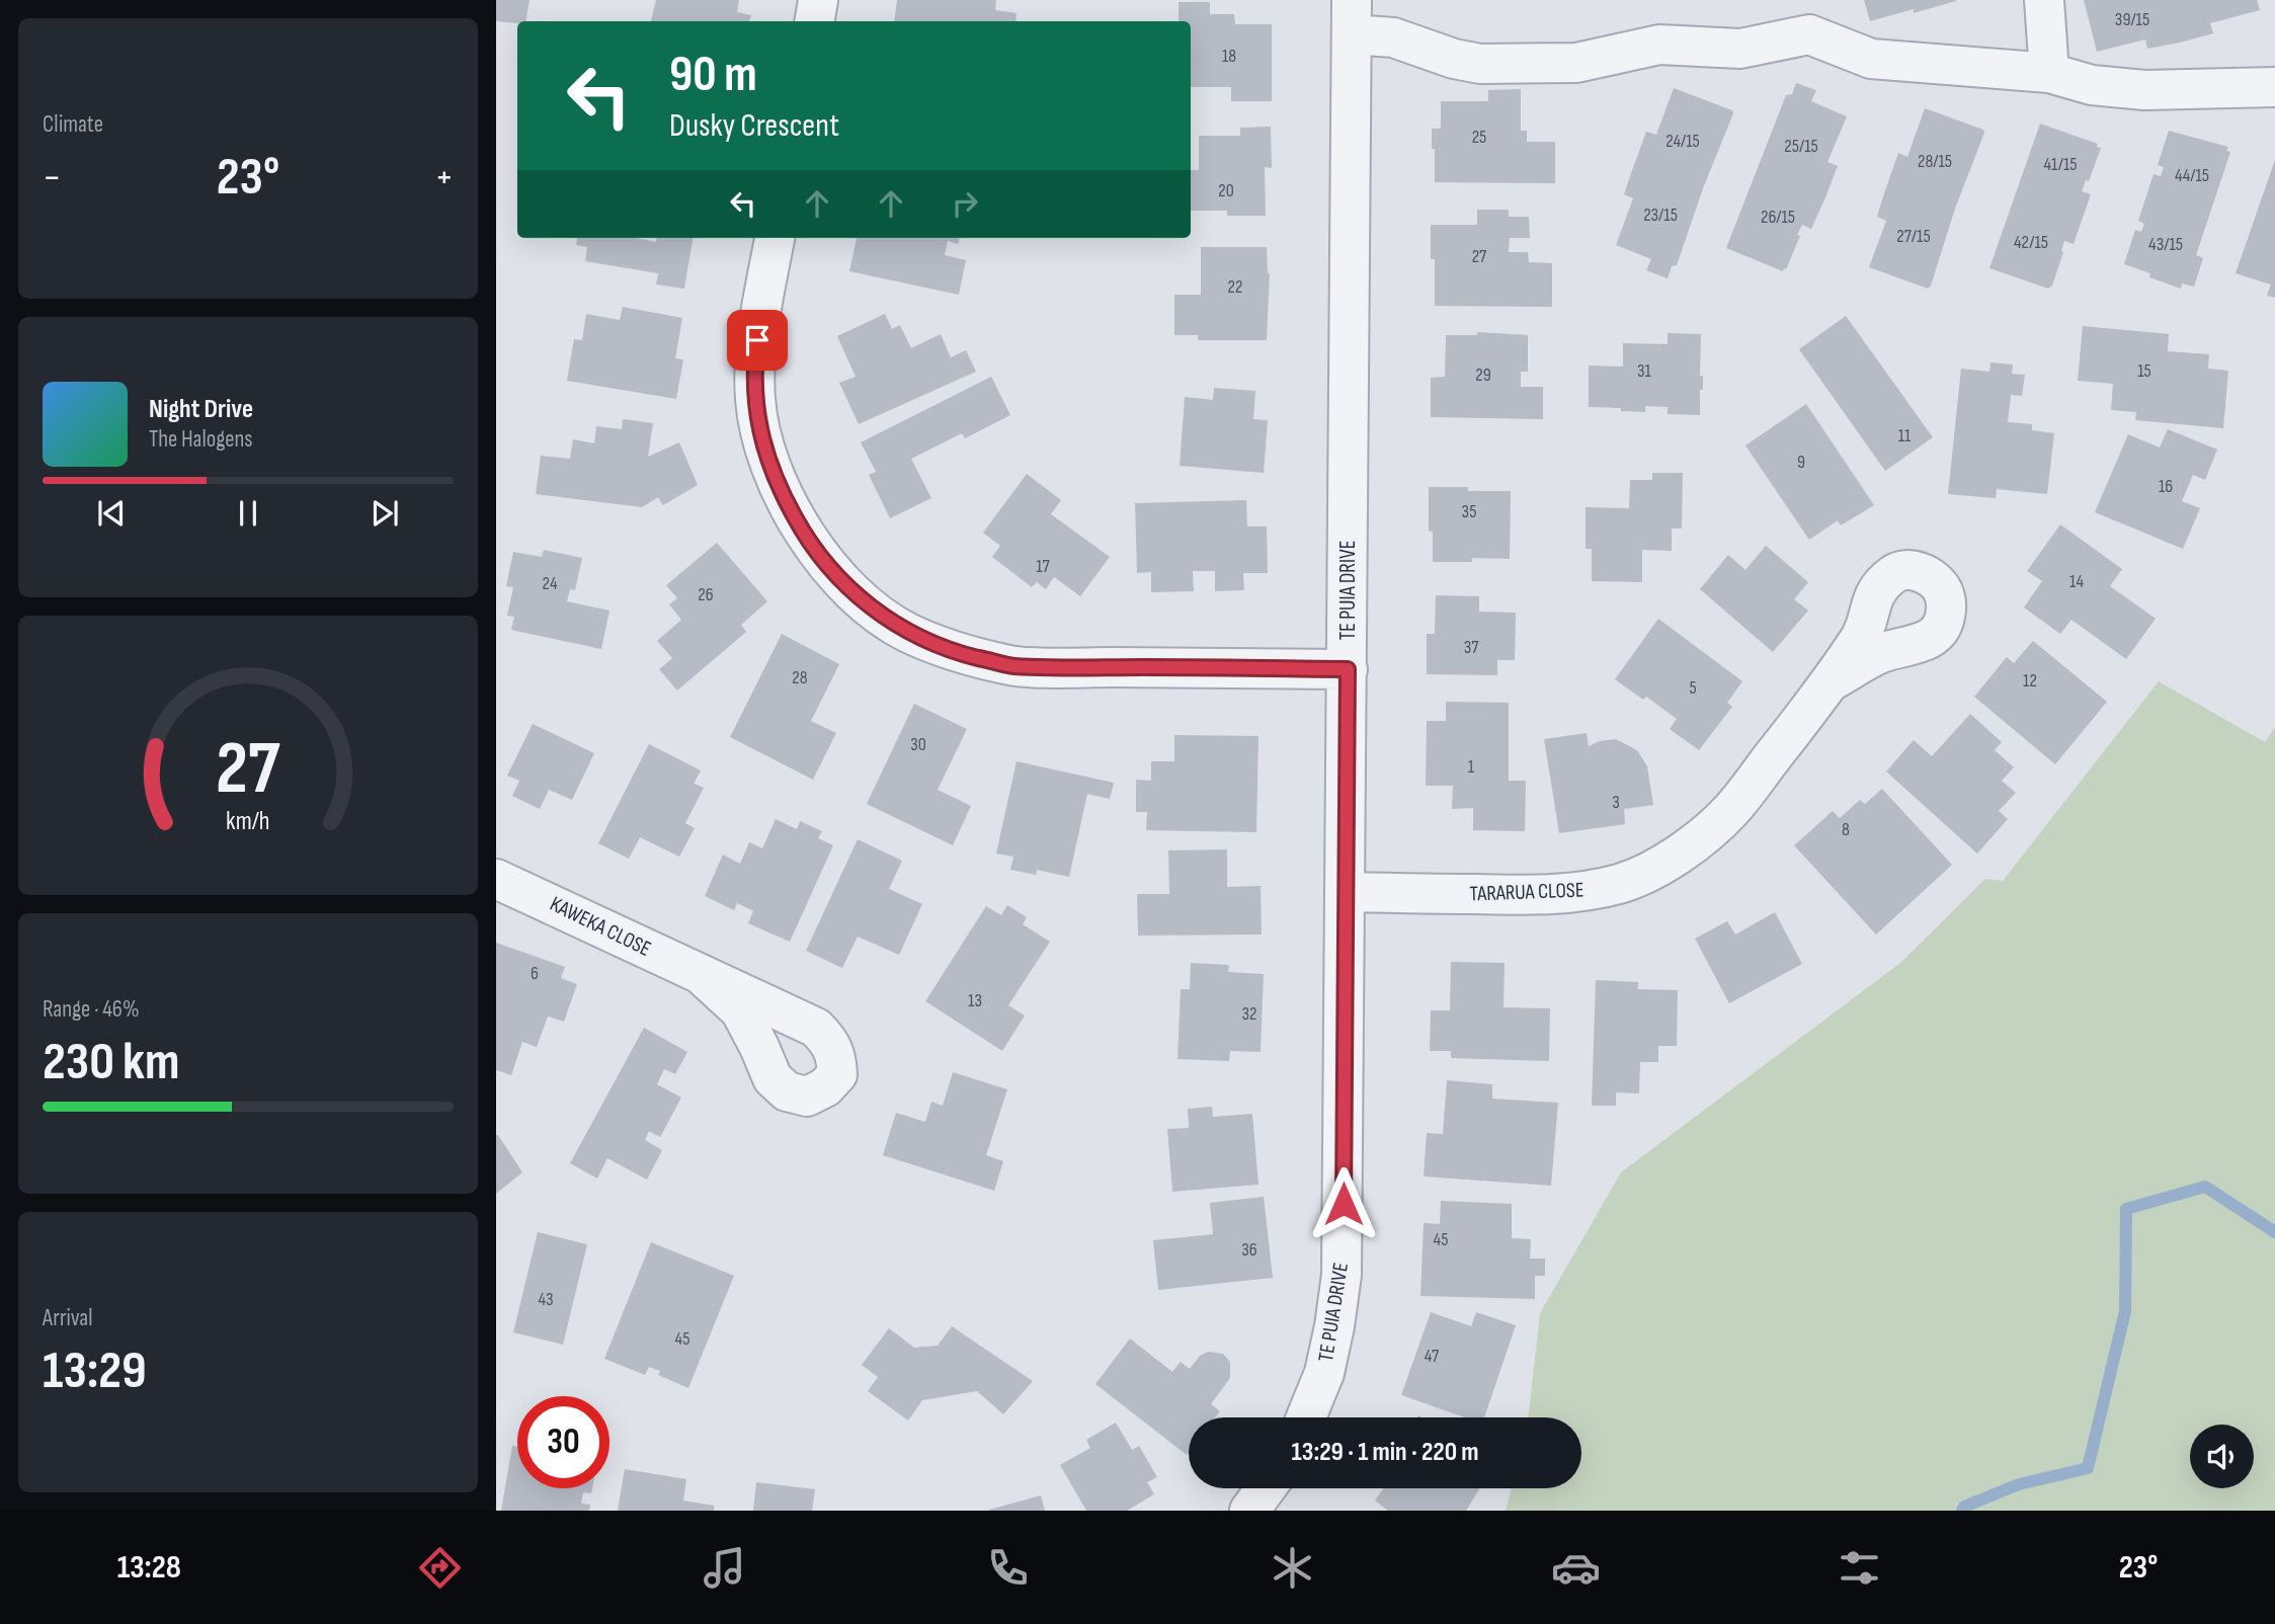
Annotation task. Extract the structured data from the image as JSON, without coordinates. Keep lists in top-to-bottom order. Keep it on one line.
{"streets":{"street":["TE PUIA DRIVE","TARARUA CLOSE","KAWEKA CLOSE"]},"crossings":[["TE PUIA DRIVE","TARARUA CLOSE"]],"house_numbers":["39/15","18","25","24/15","25/15","28/15","41/15","44/15","20","23/15","26/15","27/15","42/15","43/15","27","22","31","15","29","11","9","16","35","17","14","24","26","37","28","12","5","30","1","3","8","6","13","32","45","36","43","45","47"],"page":{"tile":["Climate",["Range · 46%","230 km"],["Arrival","13:29"]],"turn":["90 m","Dusky Crescent"],"heat":["−","23°","+"],"song":["Night Drive","The Halogens"],"limit":"30","trip":"13:29 · 1 min · 220 m","tabs":["13:28","23°"],"gauge":["27","km/h"]}}
